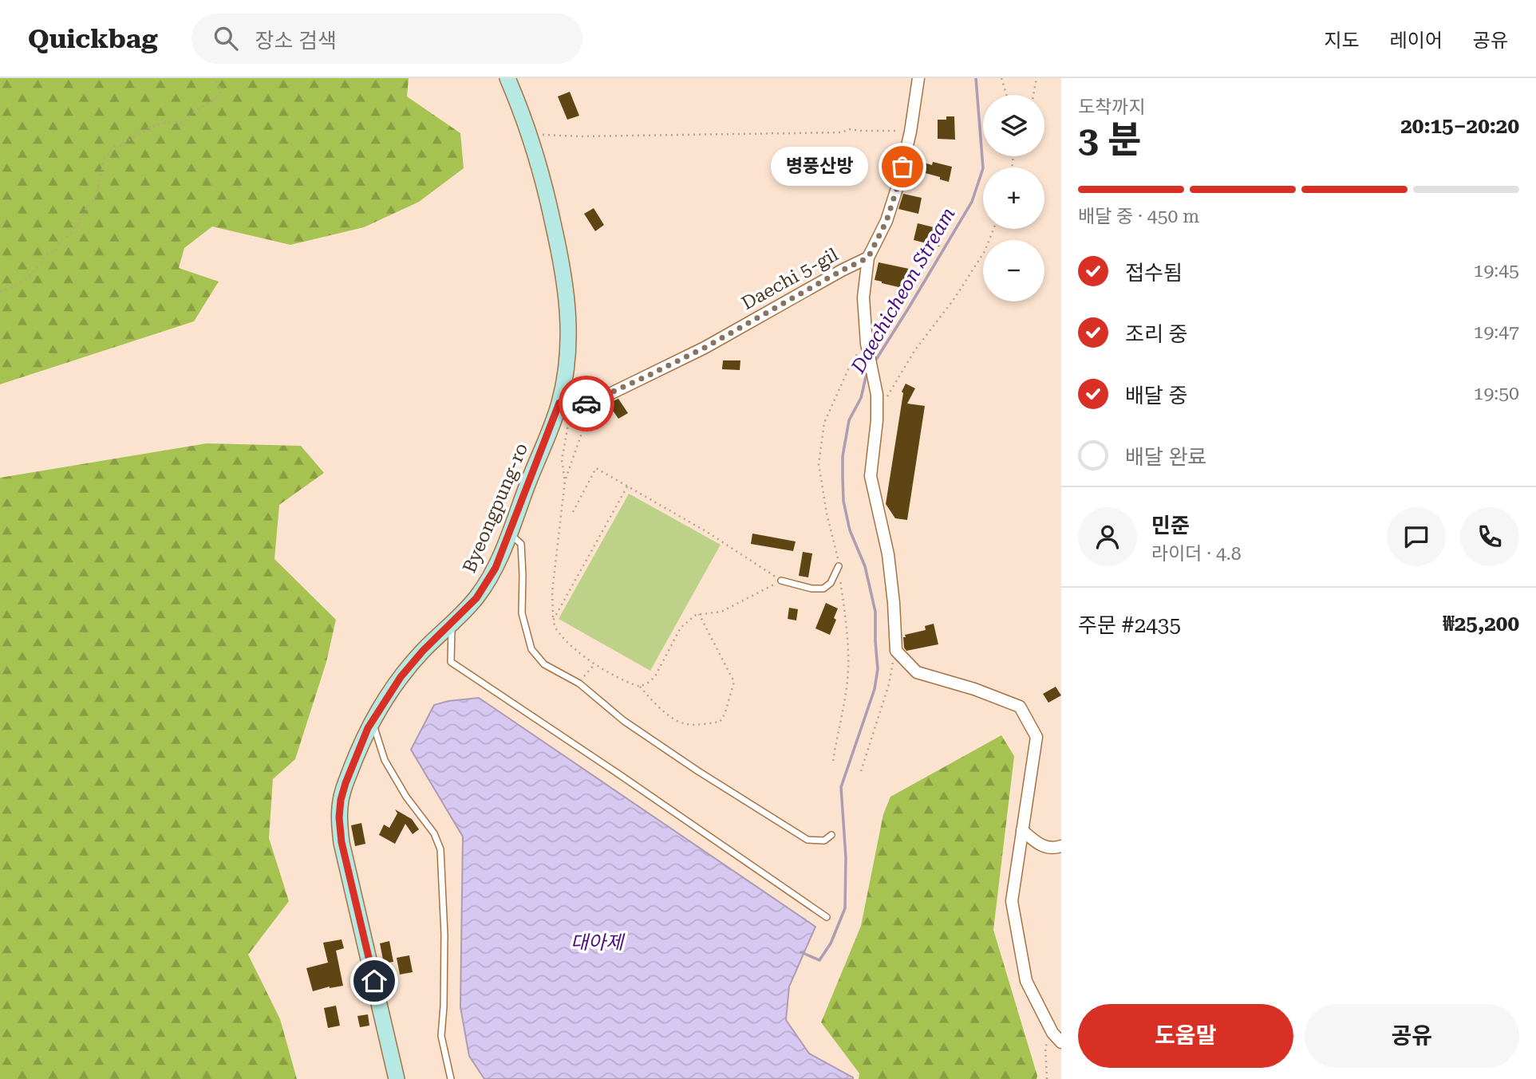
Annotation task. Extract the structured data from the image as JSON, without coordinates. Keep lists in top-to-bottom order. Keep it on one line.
{"streets":{"main road":["Byeongpung-ro"],"street":["Daechi 5-gil"]},"crossings":[["Daechi 5-gil","Byeongpung-ro"]],"water":["Daechicheon Stream","대아제"],"places":["병풍산방"],"page":{"header":"Quickbag","search":"장소 검색","nav":["지도","레이어","공유"],"heading":["3 분","도착까지","20:15–20:20"],"panel":["민준","라이더 · 4.8","주문 #2435","₩25,200"],"map_buttons":["+","−"],"bubble":"병풍산방","bar":"배달 중 · 450 m","list":[["접수됨","19:45"],["조리 중","19:47"],["배달 중","19:50"],"배달 완료"],"buttons":["도움말","공유"]}}
